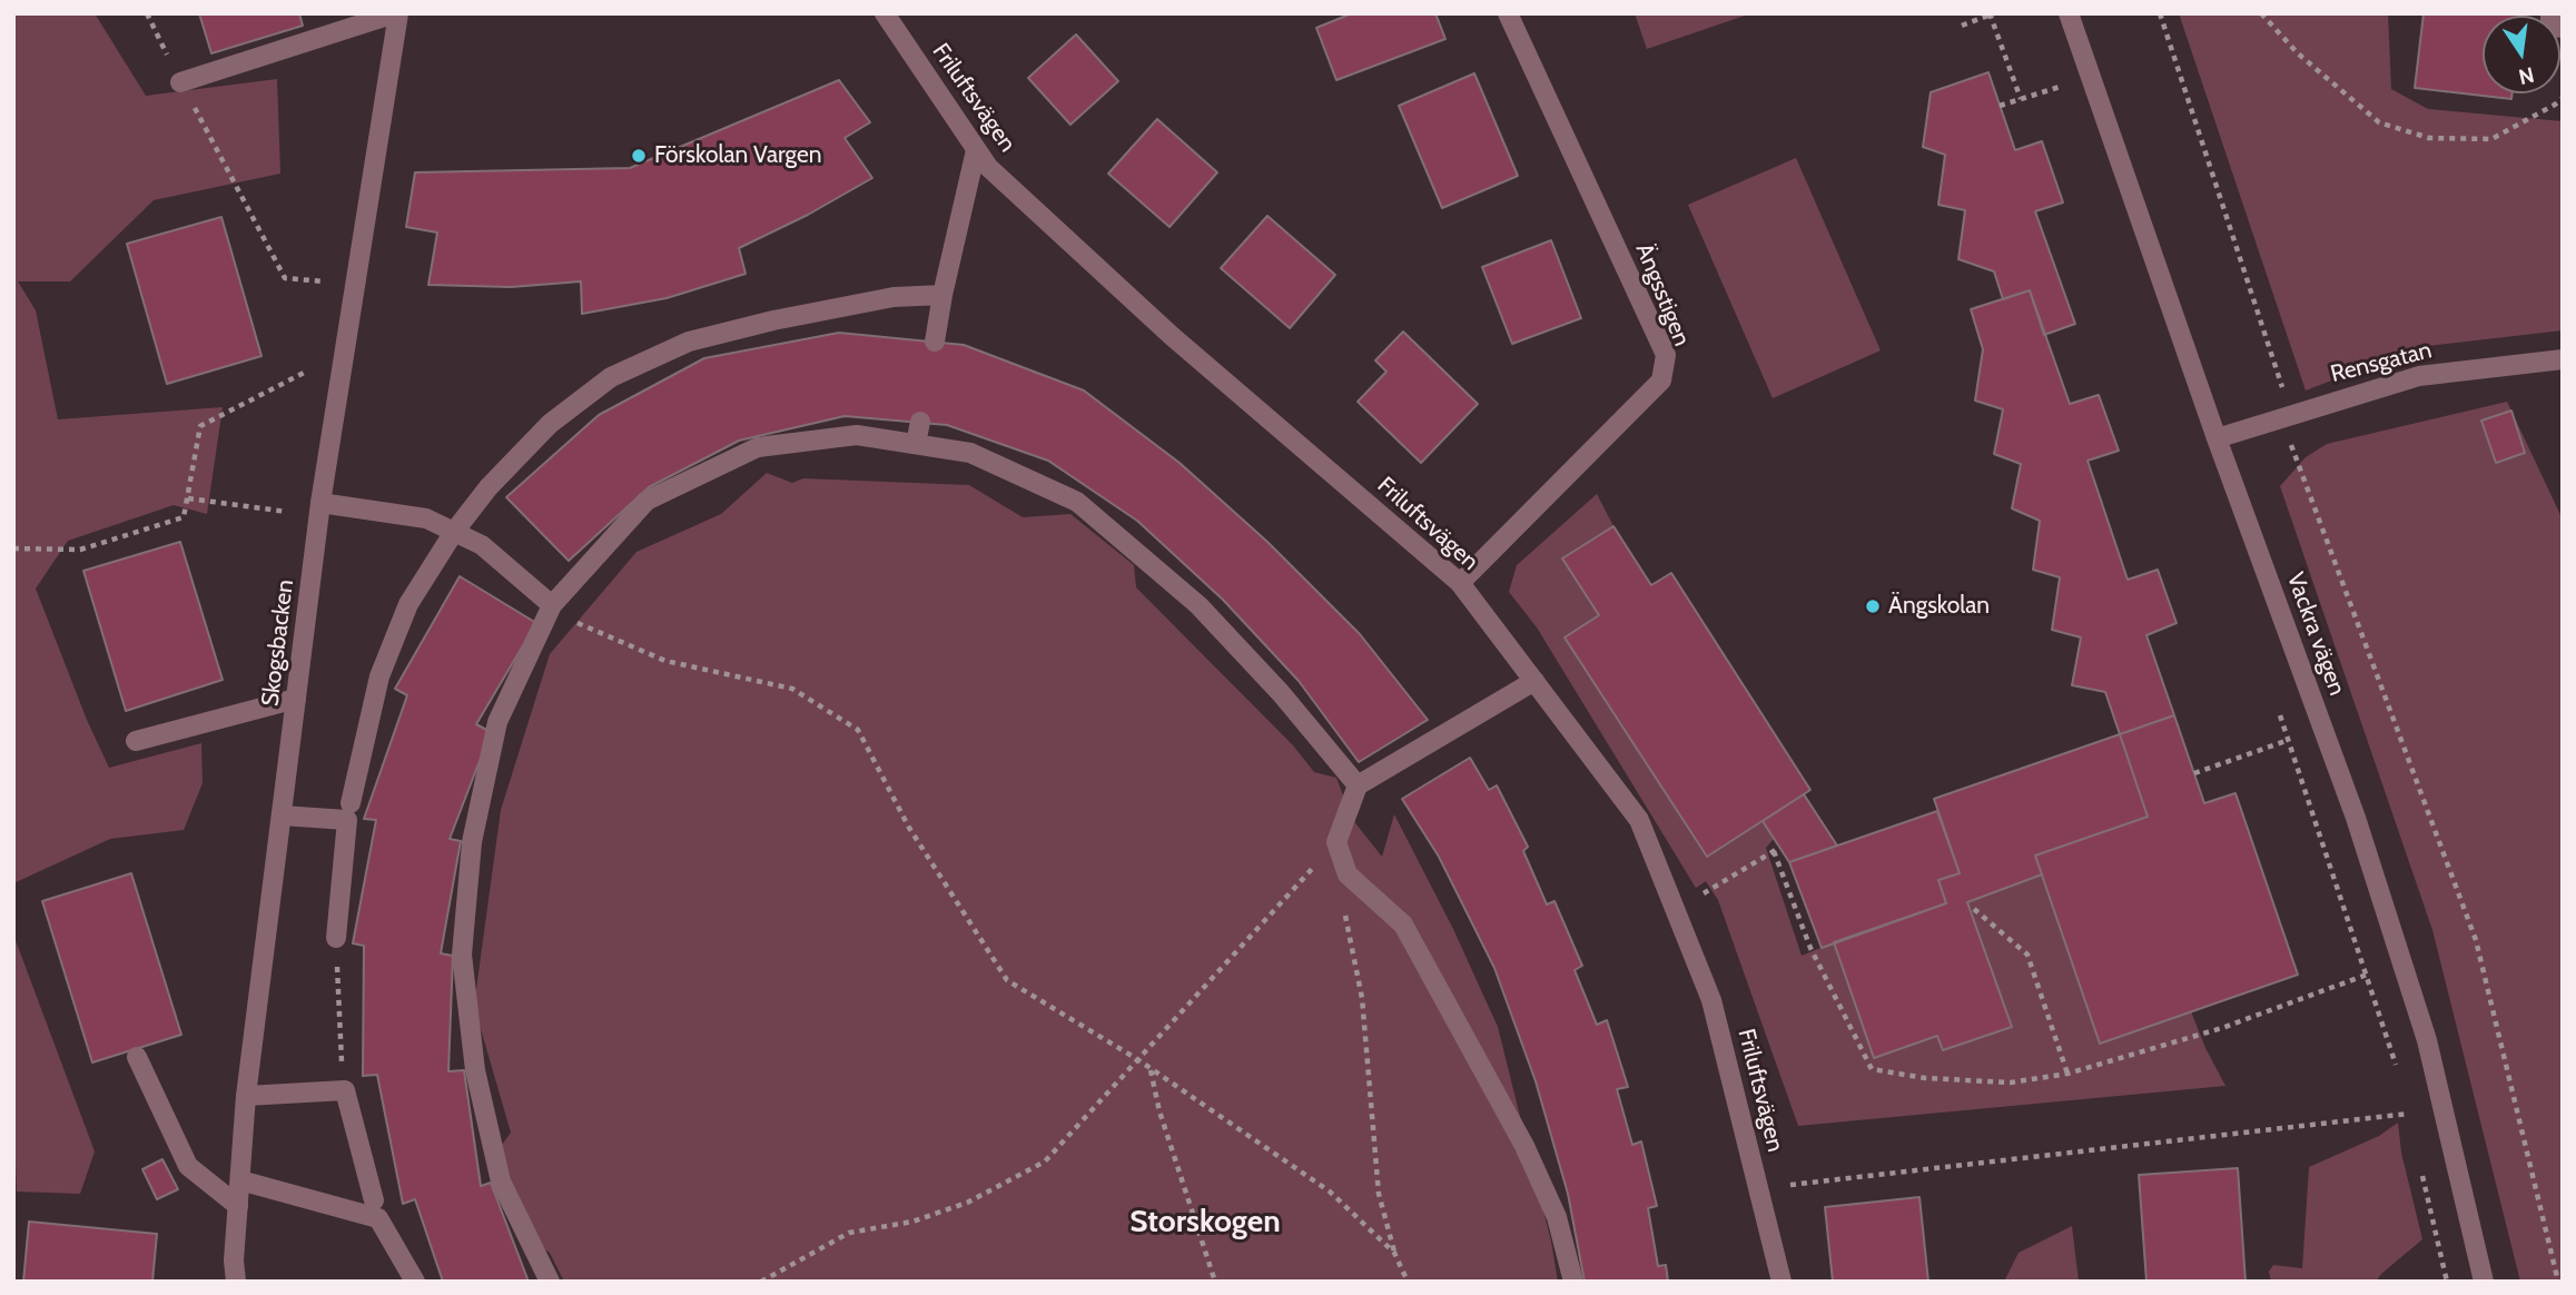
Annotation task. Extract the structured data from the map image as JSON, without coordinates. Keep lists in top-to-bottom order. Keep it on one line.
{"streets":{"street":["Friluftsvägen","Ängsstigen","Rensgatan","Vackra vägen","Skogsbacken"]},"crossings":[["Friluftsvägen","Ängsstigen"],["Rensgatan","Vackra vägen"]],"districts":["Storskogen"],"places":["Förskolan Vargen","Ängskolan"],"north":"bottom"}
